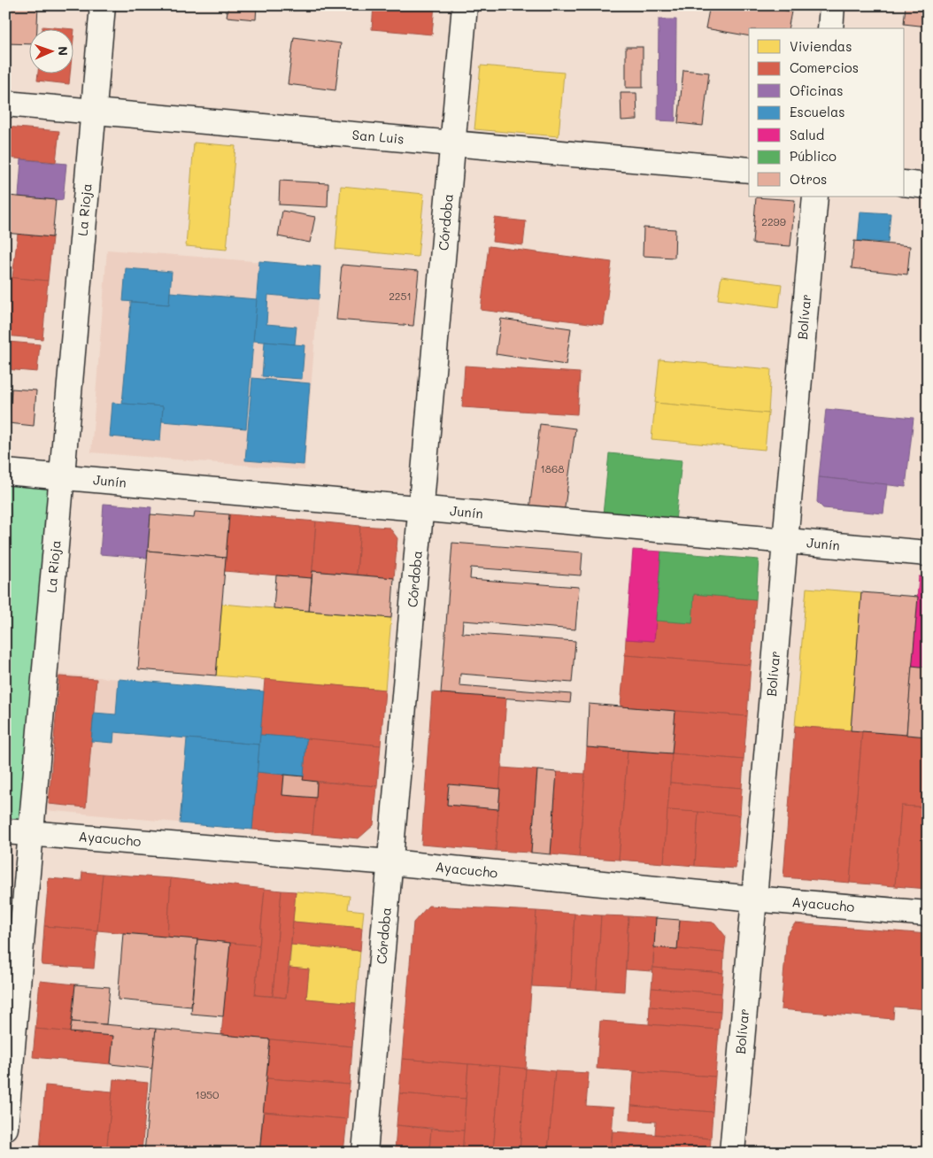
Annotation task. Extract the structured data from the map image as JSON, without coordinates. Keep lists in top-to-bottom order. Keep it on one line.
{"streets":{"street":["San Luis","La Rioja","Córdoba","Bolívar","Junín","Ayacucho"]},"crossings":[["San Luis","La Rioja"],["San Luis","Córdoba"],["La Rioja","Junín"],["La Rioja","Ayacucho"],["Córdoba","Junín"],["Córdoba","Ayacucho"],["Bolívar","Junín"],["Bolívar","Ayacucho"]],"house_numbers":["2299","2251","1868","1950"],"legend":["Viviendas","Comercios","Oficinas","Escuelas","Salud","Público","Otros"],"north":"right"}
